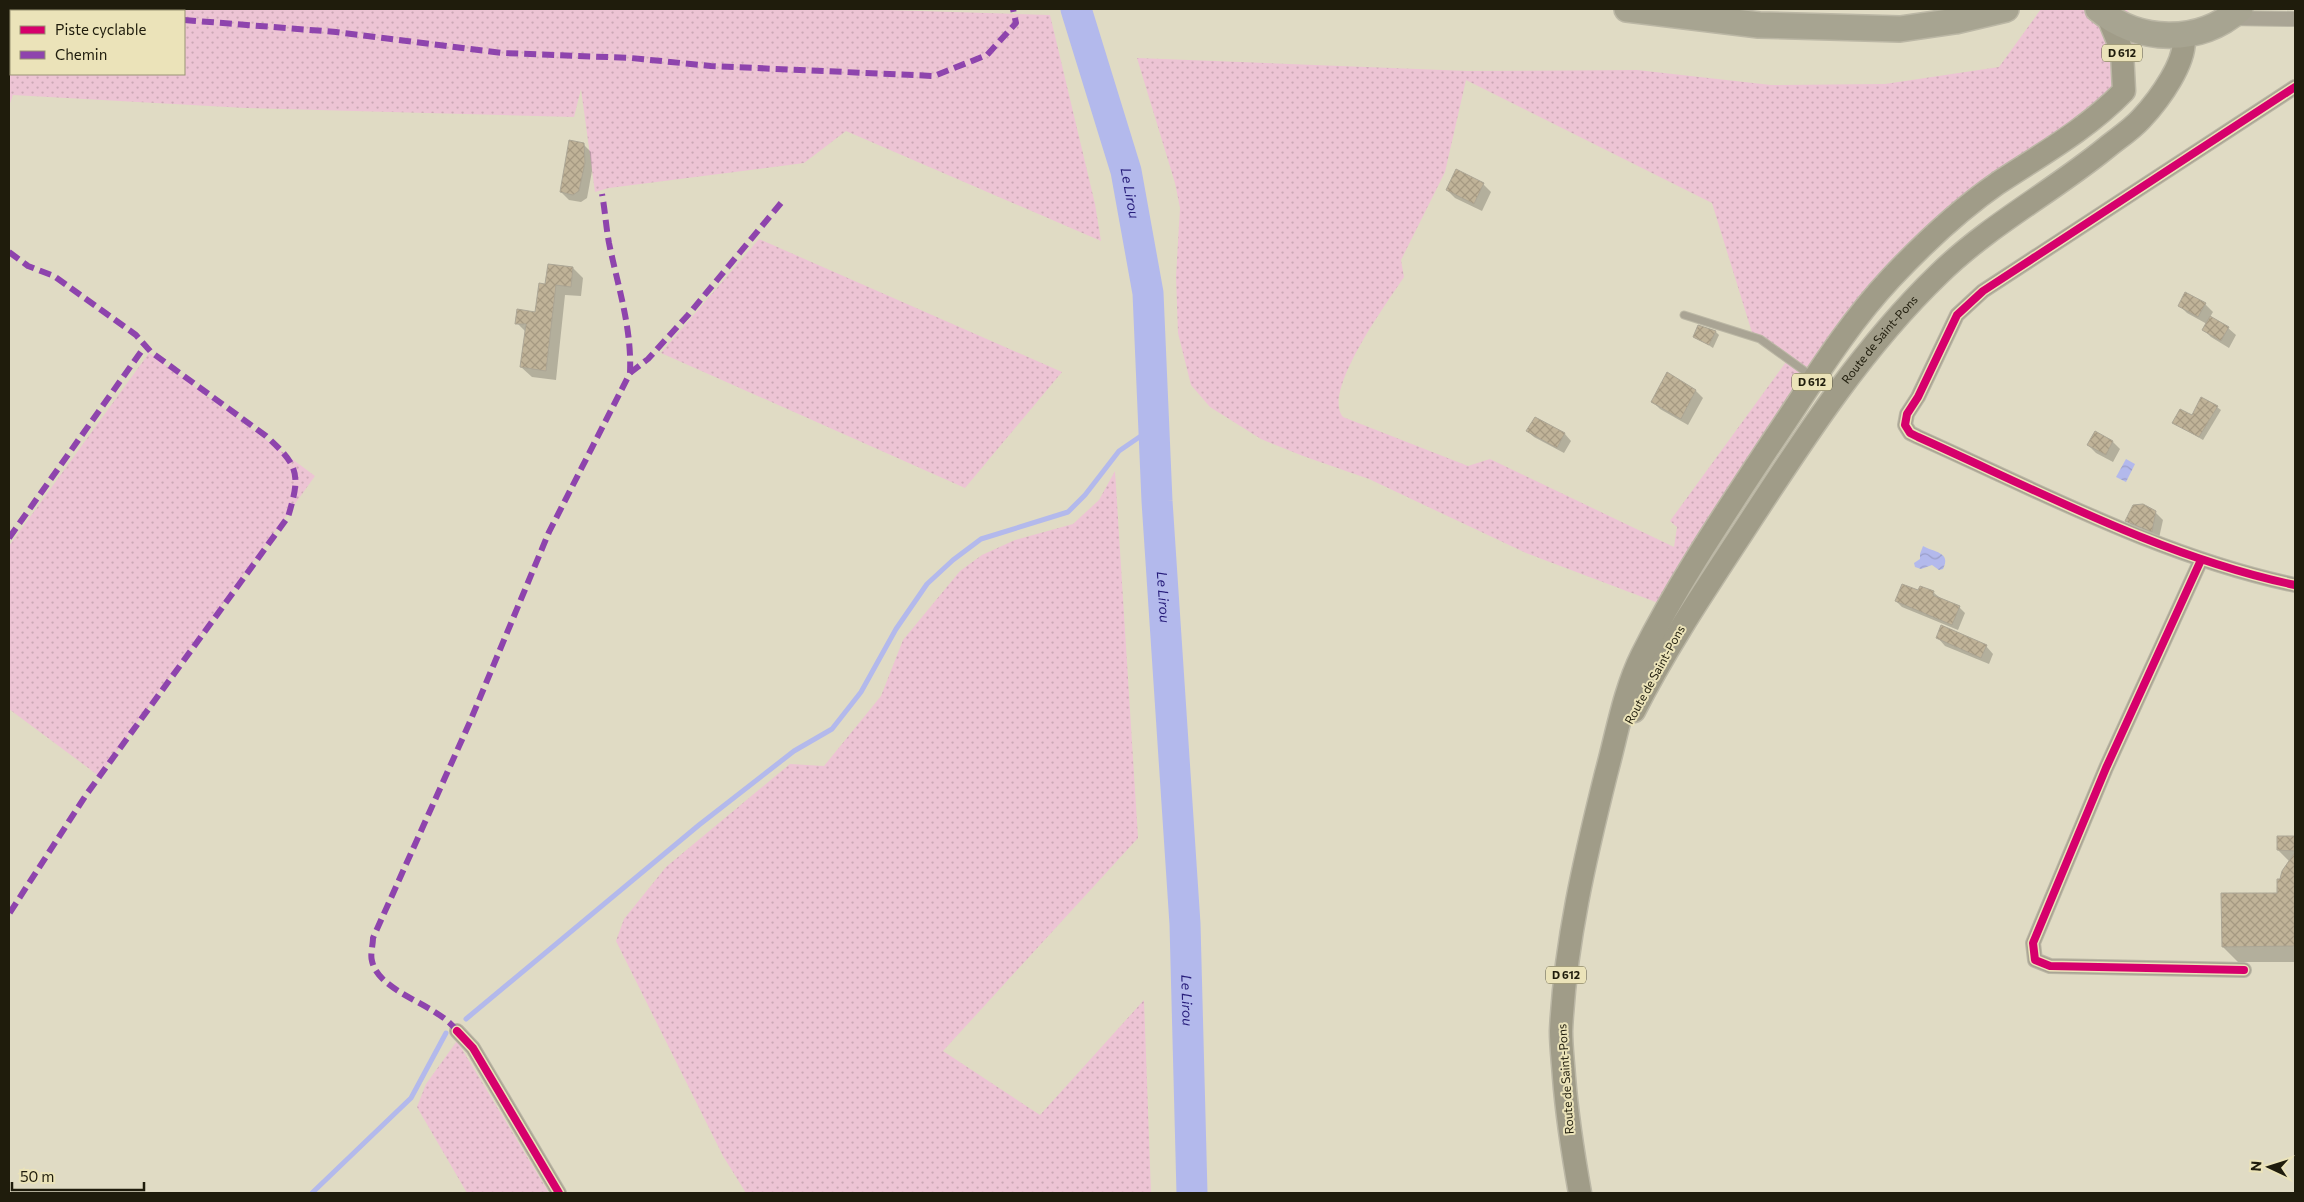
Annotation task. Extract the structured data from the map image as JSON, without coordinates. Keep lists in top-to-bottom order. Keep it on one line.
{"streets":{"main road":["D 612","Route de Saint-Pons"]},"water":["Le Lirou"],"legend":["Piste cyclable","Chemin"],"scale_bar":"50 m","north":"left"}
